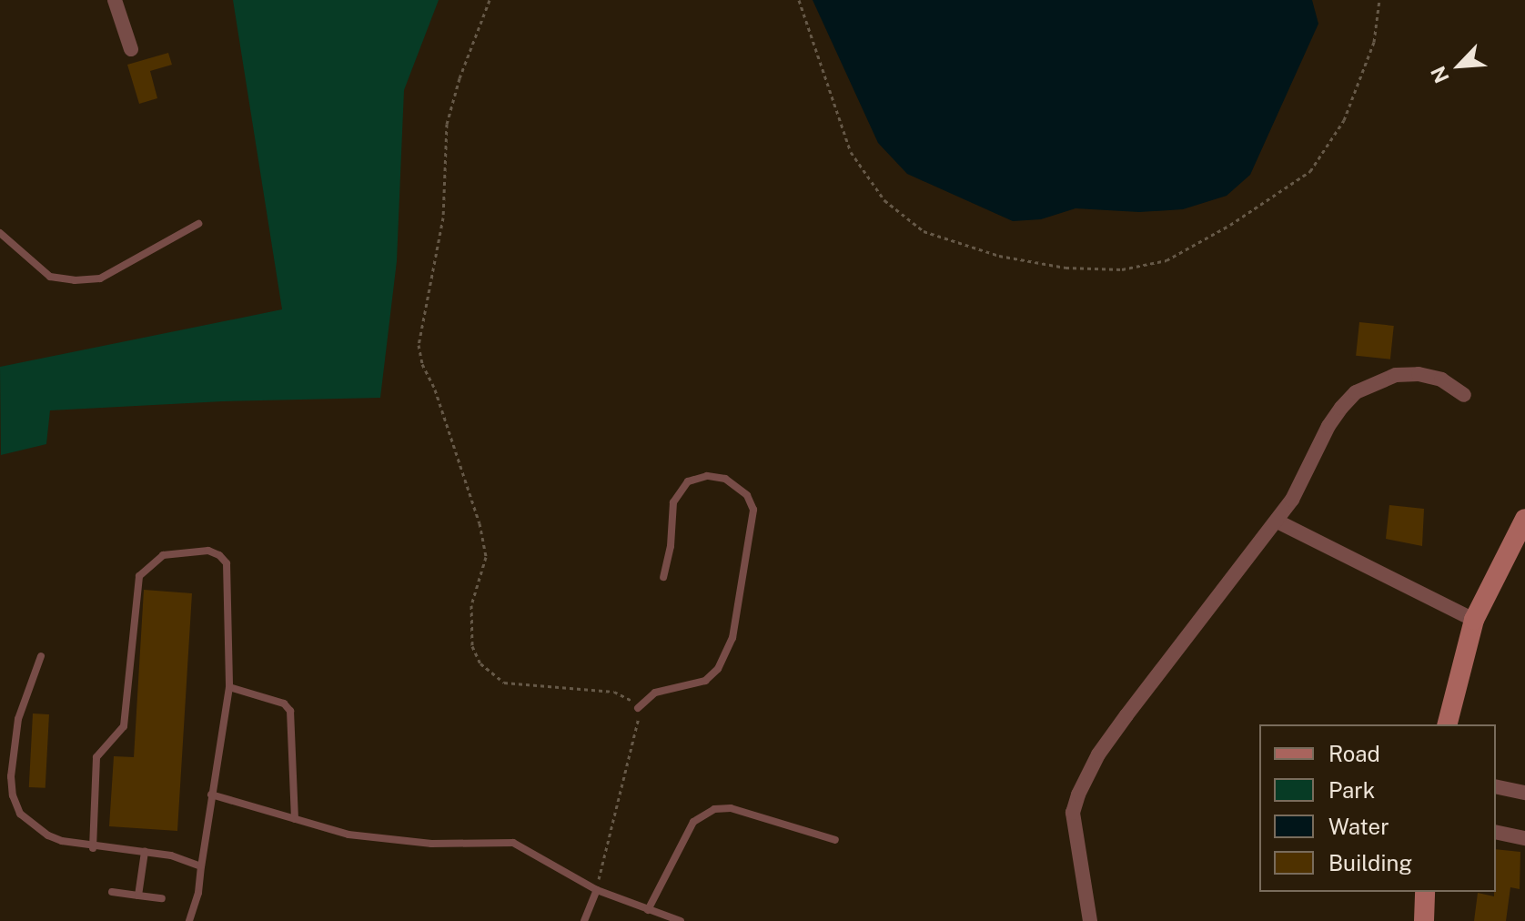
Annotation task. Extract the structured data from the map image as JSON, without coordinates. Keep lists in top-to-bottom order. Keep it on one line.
{"legend":["Road","Park","Water","Building"],"north":"bottom left"}
